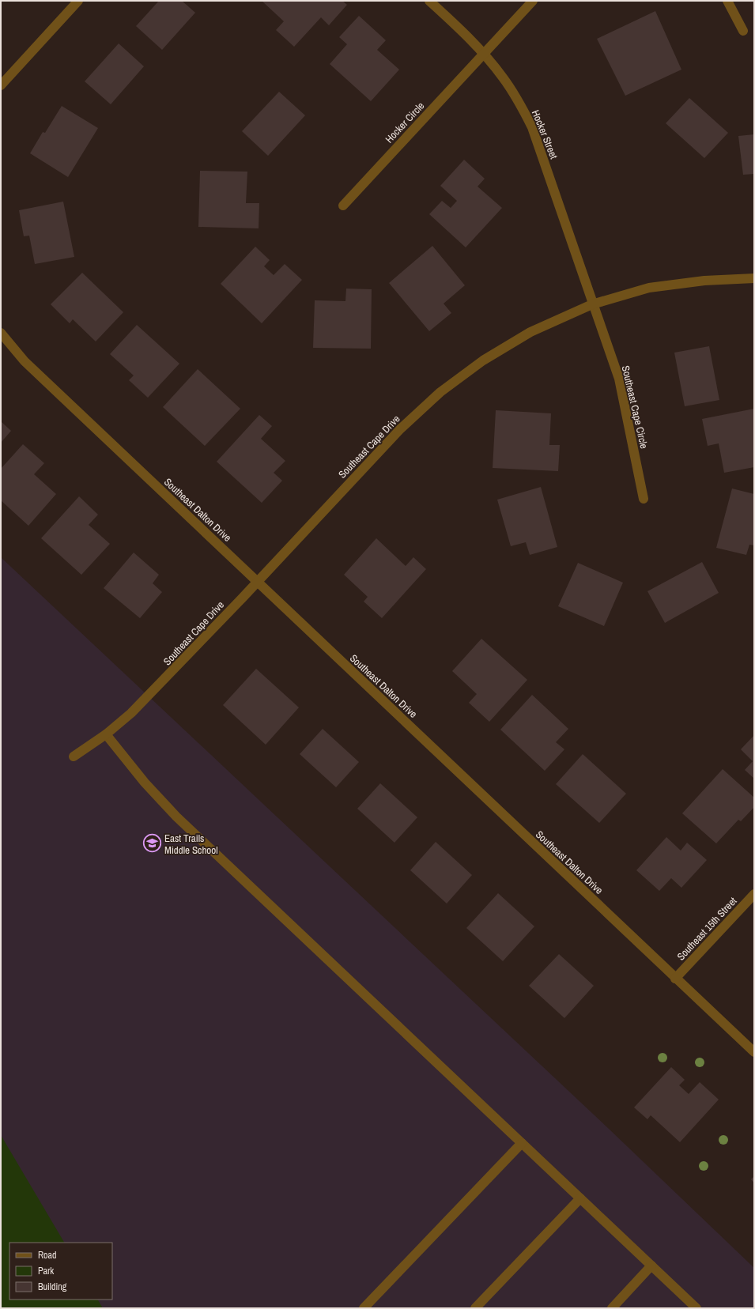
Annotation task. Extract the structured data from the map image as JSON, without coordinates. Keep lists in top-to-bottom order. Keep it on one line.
{"streets":{"street":["Hocker Circle","Hocker Street","Southeast Cape Circle","Southeast Cape Drive","Southeast Dalton Drive","Southeast 15th Street"]},"crossings":[["Hocker Circle","Hocker Street"],["Hocker Street","Southeast Cape Circle"],["Hocker Street","Southeast Cape Drive"],["Southeast Cape Circle","Southeast Cape Drive"],["Southeast Cape Drive","Southeast Dalton Drive"],["Southeast Dalton Drive","Southeast 15th Street"]],"places":{"school or university":["East Trails Middle School"]},"legend":["Road","Park","Building"]}
